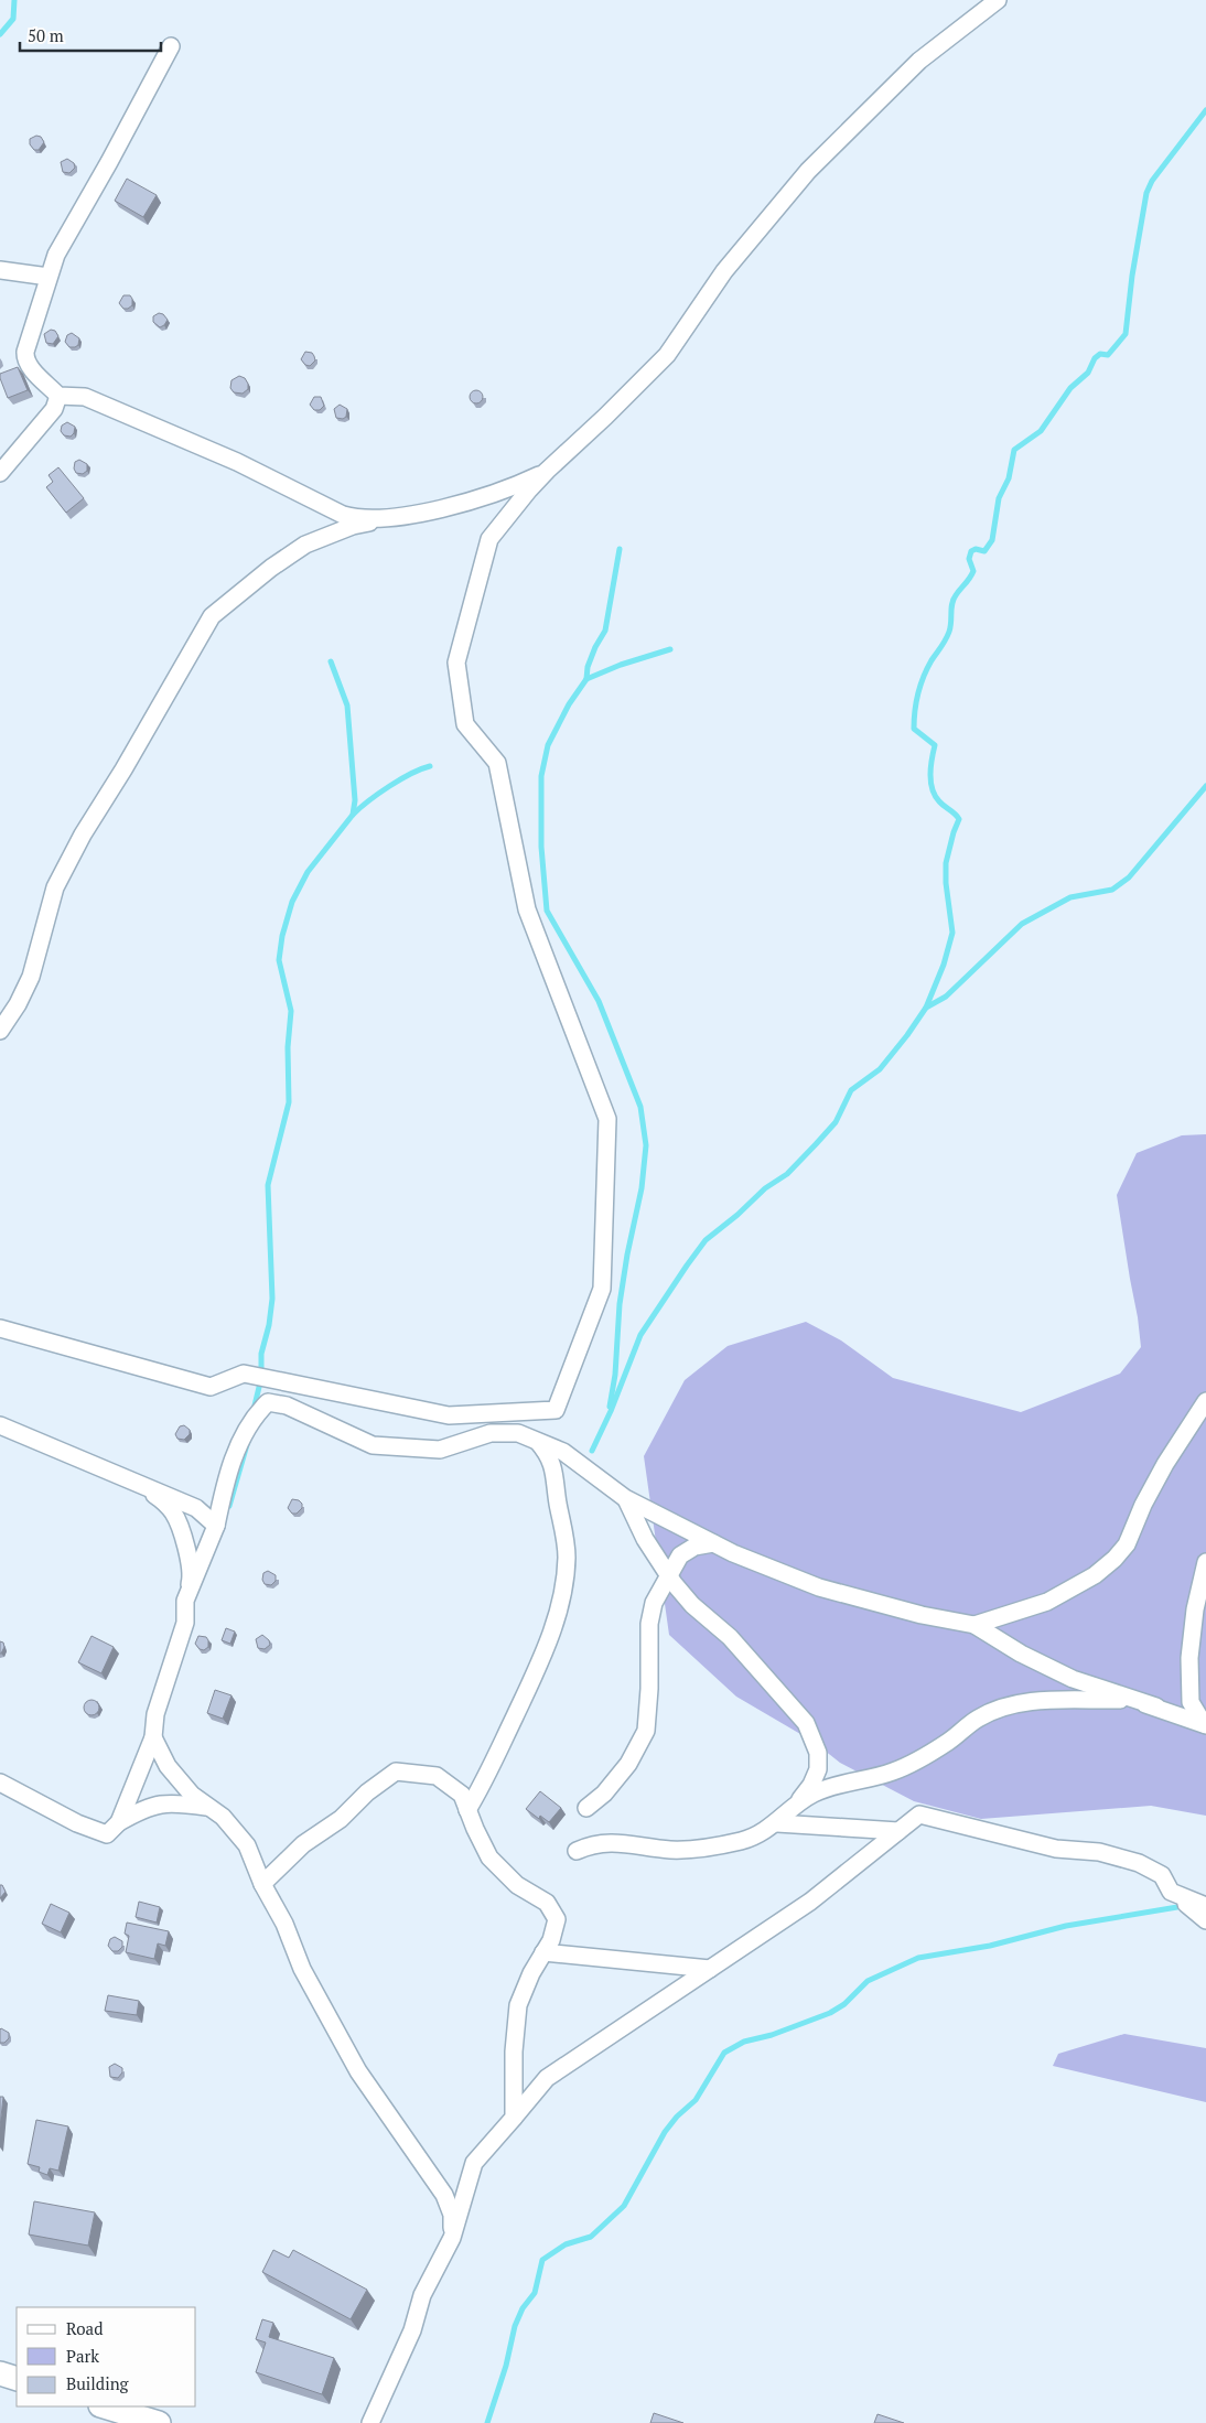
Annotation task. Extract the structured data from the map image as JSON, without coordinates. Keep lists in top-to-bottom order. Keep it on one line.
{"legend":["Road","Park","Building"],"scale_bar":"50 m"}
